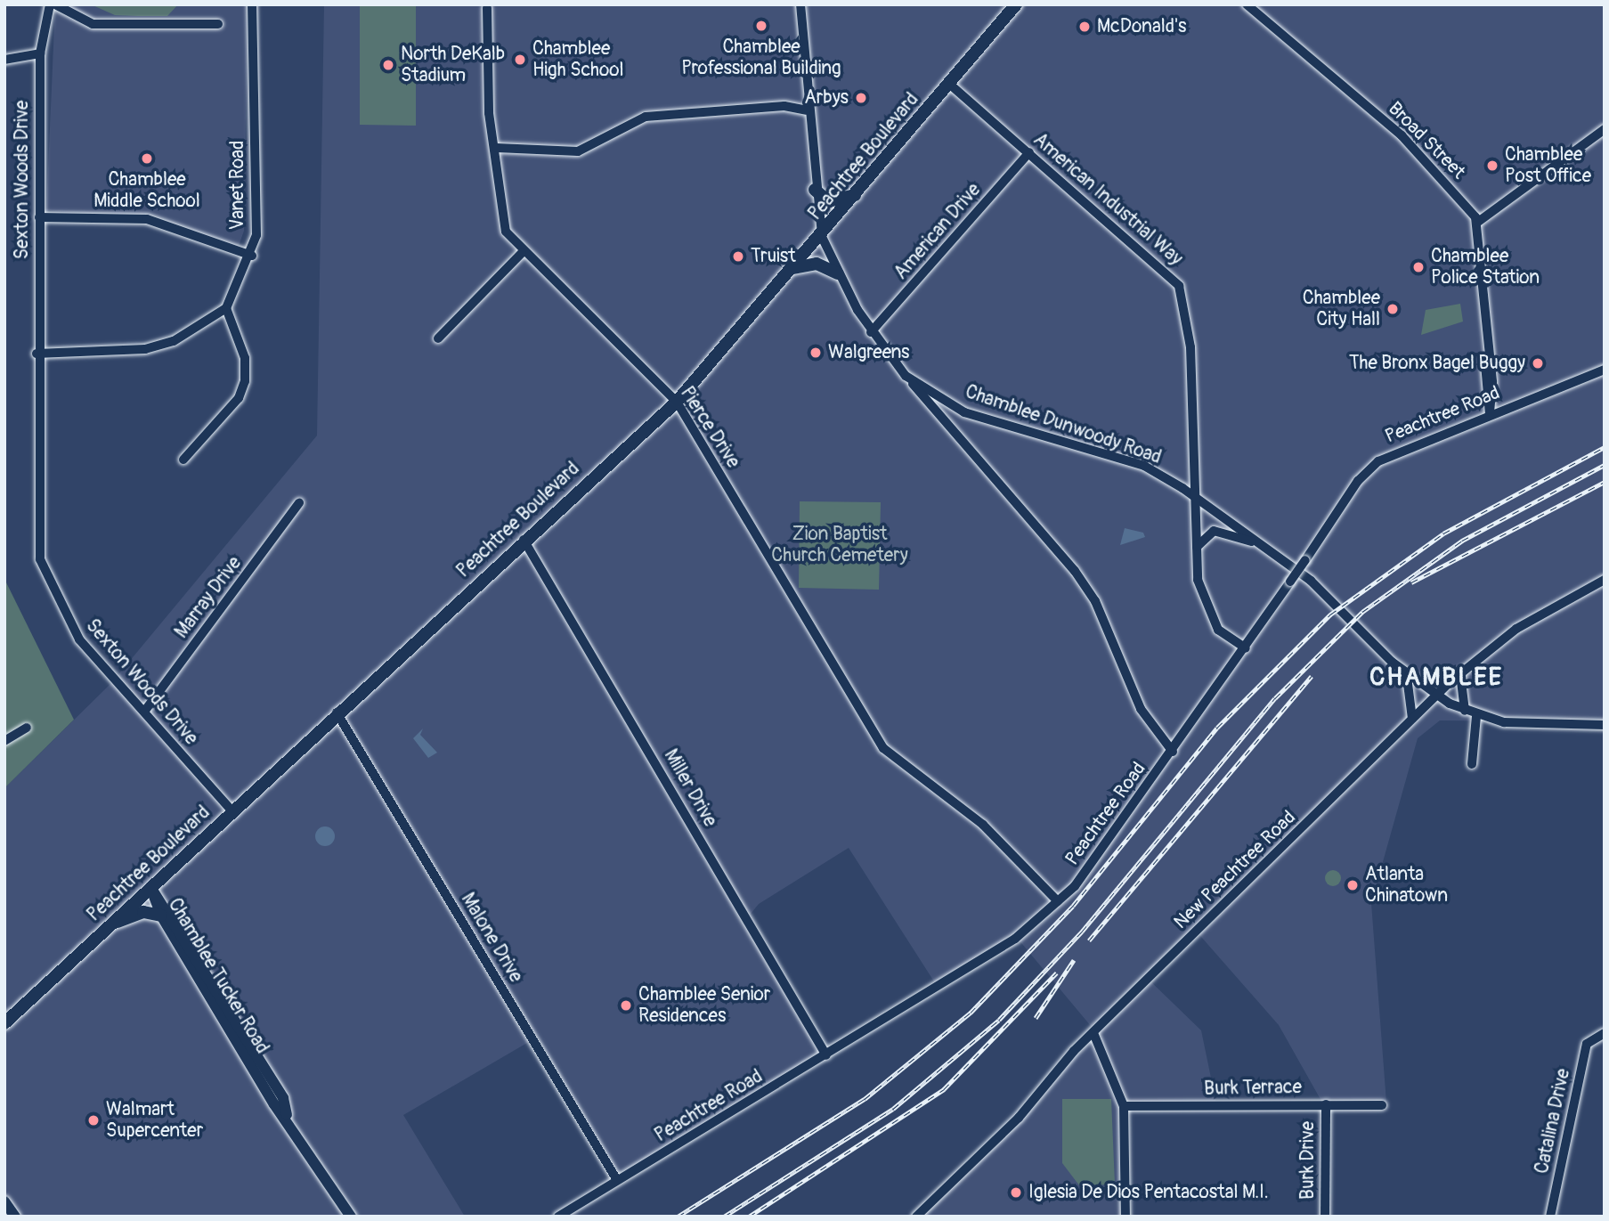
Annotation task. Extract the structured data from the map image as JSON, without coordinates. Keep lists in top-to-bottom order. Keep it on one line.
{"streets":{"highway":["Peachtree Boulevard"],"main road":["Chamblee Tucker Road"],"street":["Broad Street","Sexton Woods Drive","Vanet Road","American Industrial Way","American Drive","Peachtree Road","Chamblee Dunwoody Road","Pierce Drive","Marray Drive","Miller Drive","New Peachtree Road","Malone Drive","Burk Terrace","Catalina Drive","Burk Drive"]},"crossings":[["Peachtree Boulevard","Sexton Woods Drive"],["Peachtree Boulevard","American Industrial Way"],["Peachtree Boulevard","Chamblee Dunwoody Road"],["Peachtree Boulevard","Pierce Drive"],["Peachtree Boulevard","Miller Drive"],["Peachtree Boulevard","Malone Drive"],["Peachtree Boulevard","Chamblee Tucker Road"],["Sexton Woods Drive","Marray Drive"],["American Industrial Way","American Drive"],["American Industrial Way","Peachtree Road"],["American Industrial Way","Chamblee Dunwoody Road"],["American Drive","Chamblee Dunwoody Road"],["Peachtree Road","Pierce Drive"],["Peachtree Road","Miller Drive"],["Peachtree Road","Malone Drive"],["Chamblee Dunwoody Road","New Peachtree Road"],["Burk Terrace","Burk Drive"]],"districts":["CHAMBLEE"],"parks":["Zion Baptist Church Cemetery"],"places":["Chamblee Professional Building","McDonald's","Chamblee High School","North DeKalb Stadium","Arbys","Chamblee Middle School","Chamblee Post Office","Truist","Chamblee Police Station","Chamblee City Hall","Walgreens","The Bronx Bagel Buggy","Atlanta Chinatown","Chamblee Senior Residences","Walmart Supercenter","Iglesia De Dios Pentacostal M.I."]}
